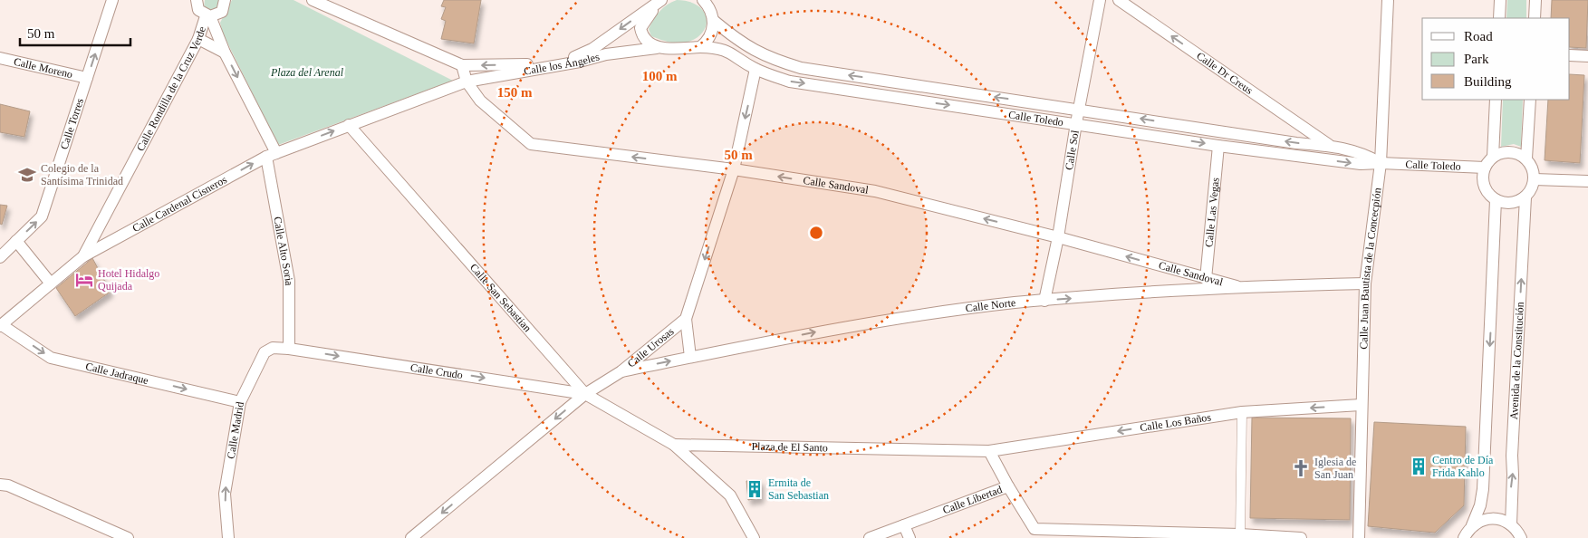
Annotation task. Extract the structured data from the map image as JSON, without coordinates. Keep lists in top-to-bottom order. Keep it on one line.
{"streets":{"street":["Calle los Ángeles","Calle Moreno","Calle Dr Creus","Calle Rondilla de la Cruz Verde","Calle Toledo","Calle Torres","Calle Sol","Calle Sandoval","Calle Cardenal Cisneros","Calle Las Vegas","Calle Alto Soria","Calle Juan Bautista de la Concecpión","Calle San Sebastian","Calle Norte","Calle Urosas","Avenida de la Constitución","Calle Crudo","Calle Jadraque","Calle Los Baños","Calle Madrid","Plaza de El Santo","Calle Libertad"]},"crossings":[["Calle los Ángeles","Calle Toledo"],["Calle los Ángeles","Calle Sandoval"],["Calle Moreno","Calle Torres"],["Calle Dr Creus","Calle Toledo"],["Calle Rondilla de la Cruz Verde","Calle Cardenal Cisneros"],["Calle Rondilla de la Cruz Verde","Calle Jadraque"],["Calle Toledo","Calle Sol"],["Calle Toledo","Calle Las Vegas"],["Calle Toledo","Calle Juan Bautista de la Concecpión"],["Calle Toledo","Avenida de la Constitución"],["Calle Sol","Calle Sandoval"],["Calle Sol","Calle Norte"],["Calle Sandoval","Calle Las Vegas"],["Calle Sandoval","Calle Norte"],["Calle Cardenal Cisneros","Calle Alto Soria"],["Calle Alto Soria","Calle Crudo"],["Calle Alto Soria","Calle Madrid"],["Calle Juan Bautista de la Concecpión","Calle Norte"],["Calle Juan Bautista de la Concecpión","Calle Los Baños"],["Calle San Sebastian","Calle Urosas"],["Calle San Sebastian","Calle Crudo"],["Calle San Sebastian","Plaza de El Santo"],["Calle Norte","Calle Urosas"],["Calle Urosas","Calle Crudo"],["Calle Crudo","Calle Madrid"],["Calle Jadraque","Calle Madrid"],["Calle Los Baños","Plaza de El Santo"]],"one_way":["Calle Dr Creus","Calle Torres","Calle Sandoval","Calle Cardenal Cisneros","Calle Norte","Calle Urosas","Calle Crudo","Calle Jadraque","Calle Los Baños","Calle Madrid"],"parks":["Plaza del Arenal"],"places":{"school or university":["Colegio de la Santísima Trinidad"],"hotel":["Hotel Hidalgo Quijada"],"building":["Centro de Día Frida Kahlo","Ermita de San Sebastian"],"church":["Iglesia de San Juan"]},"legend":["Road","Park","Building"],"scale_bar":"50 m","rings":["100 m","150 m","50 m"]}
